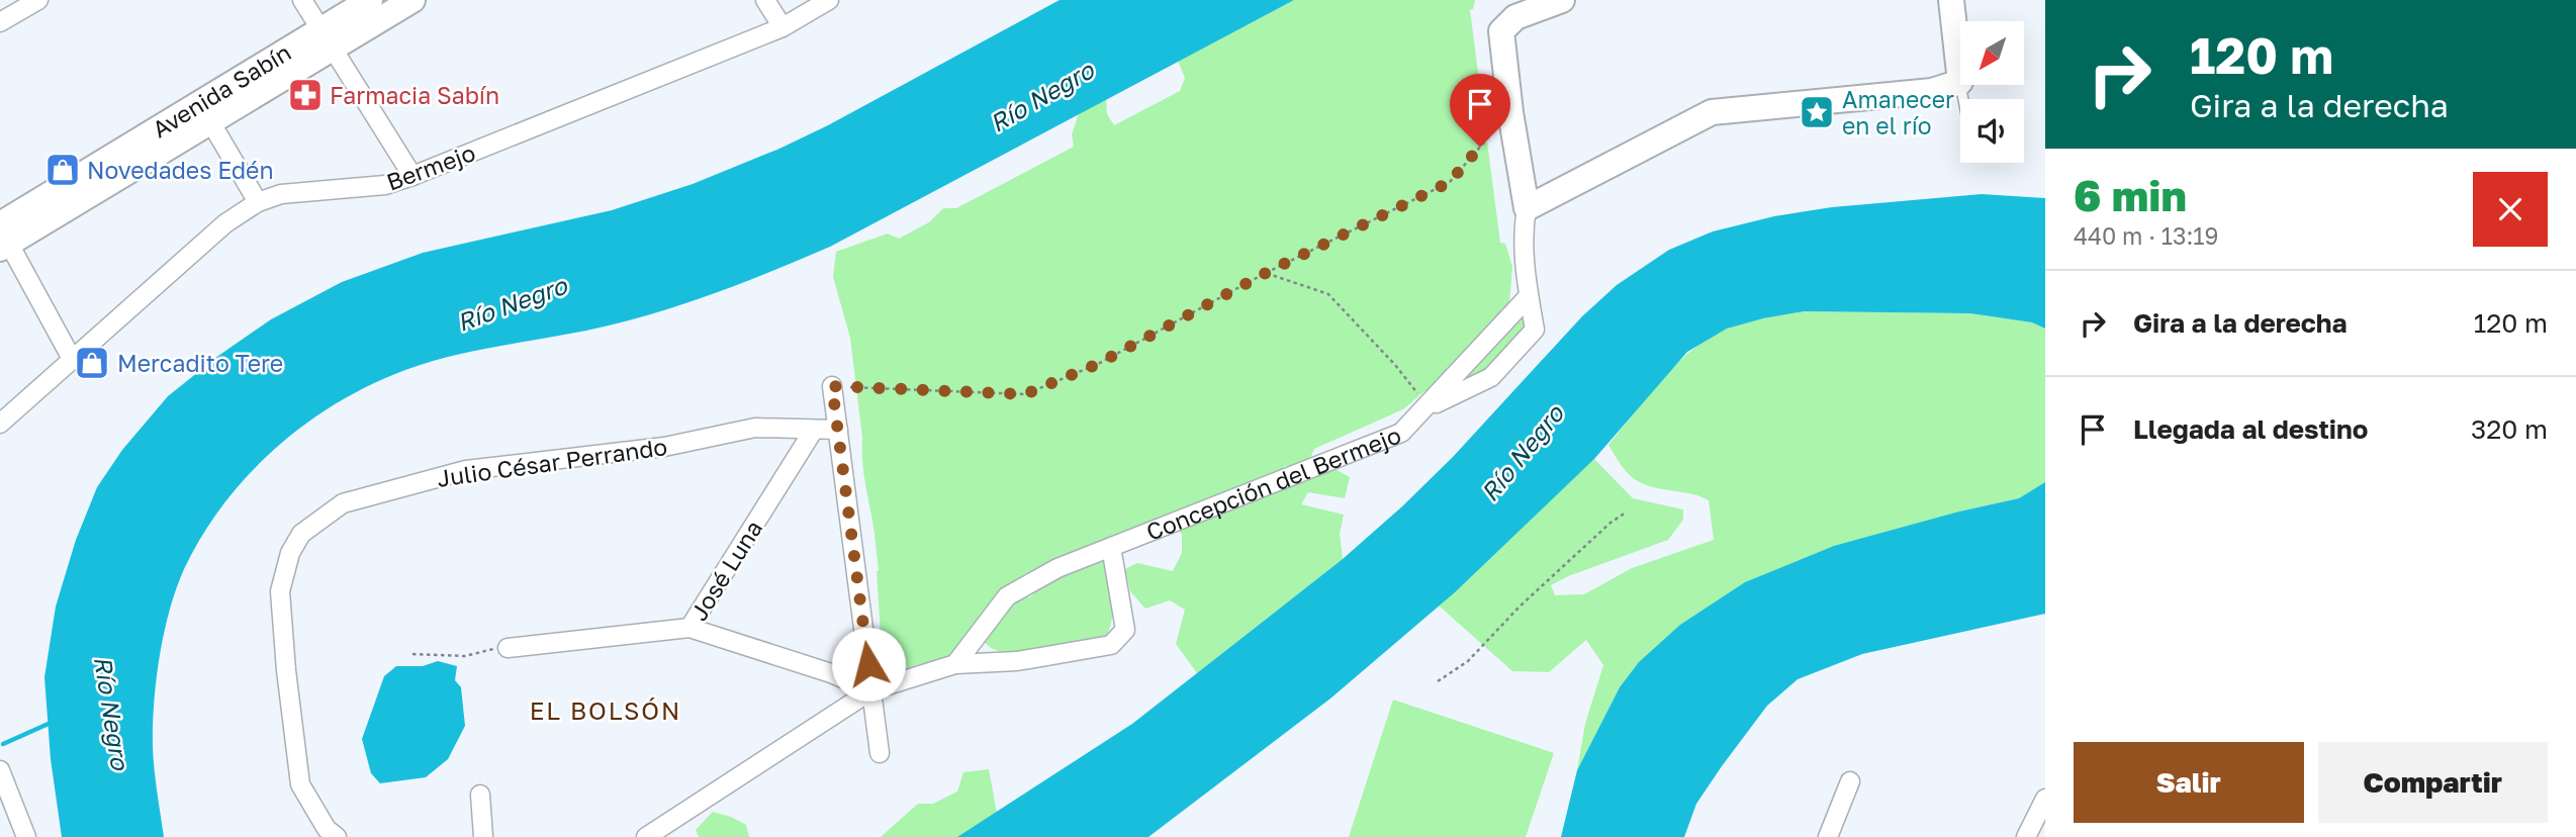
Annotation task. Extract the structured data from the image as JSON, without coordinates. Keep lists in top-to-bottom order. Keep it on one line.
{"streets":{"street":["Avenida Sabín","Bermejo","Julio César Perrando","Concepción del Bermejo","José Luna"]},"crossings":[["Julio César Perrando","José Luna"]],"districts":["EL BOLSÓN"],"water":["Río Negro"],"places":{"pharmacy":["Farmacia Sabín"],"place":["Amanecer en el río"],"shop":["Novedades Edén","Mercadito Tere"]},"north":"bottom left","page":{"turn":["120 m","Gira a la derecha"],"heading":["6 min","440 m · 13:19"],"list":[{"name":"Gira a la derecha","value":"120 m"},{"name":"Llegada al destino","value":"320 m"}],"buttons":["Salir","Compartir"]}}
